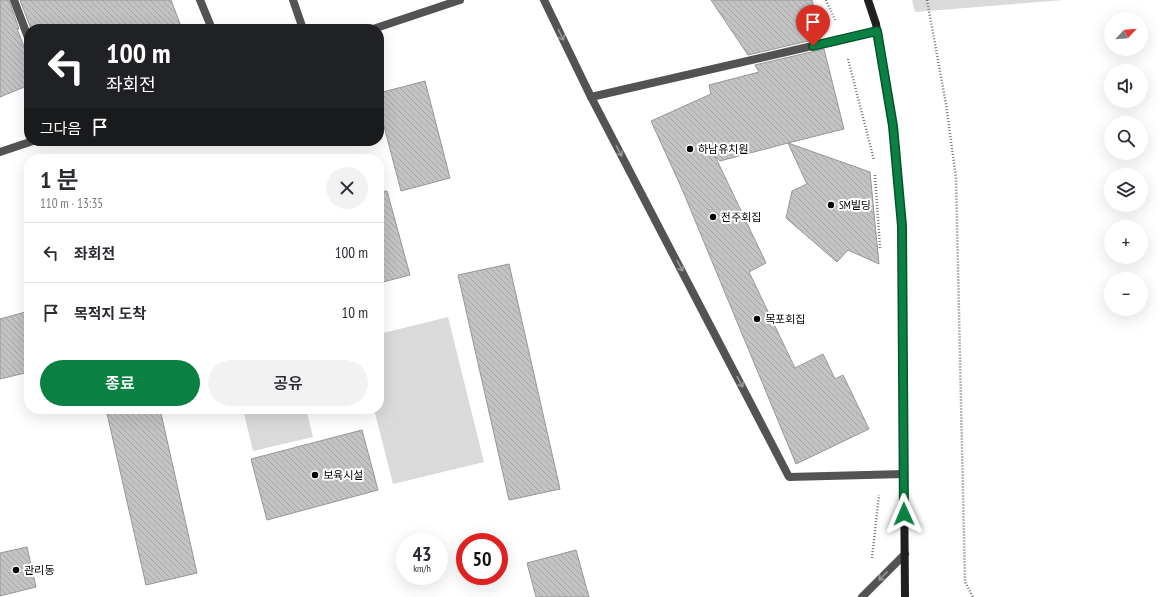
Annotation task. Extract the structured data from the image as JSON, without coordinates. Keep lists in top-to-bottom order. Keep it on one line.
{"places":["하남유치원","SM빌딩","전주회집","목포회집","보육시설","관리동"],"north":"top right","page":{"map_buttons":["+","−"],"turn":["100 m","좌회전"],"then":"그다음","heading":["1 분","110 m · 13:35"],"list":[{"name":"좌회전","value":"100 m"},{"name":"목적지 도착","value":"10 m"}],"buttons":["종료","공유"],"speed":"43 km/h","limit":"50"}}
